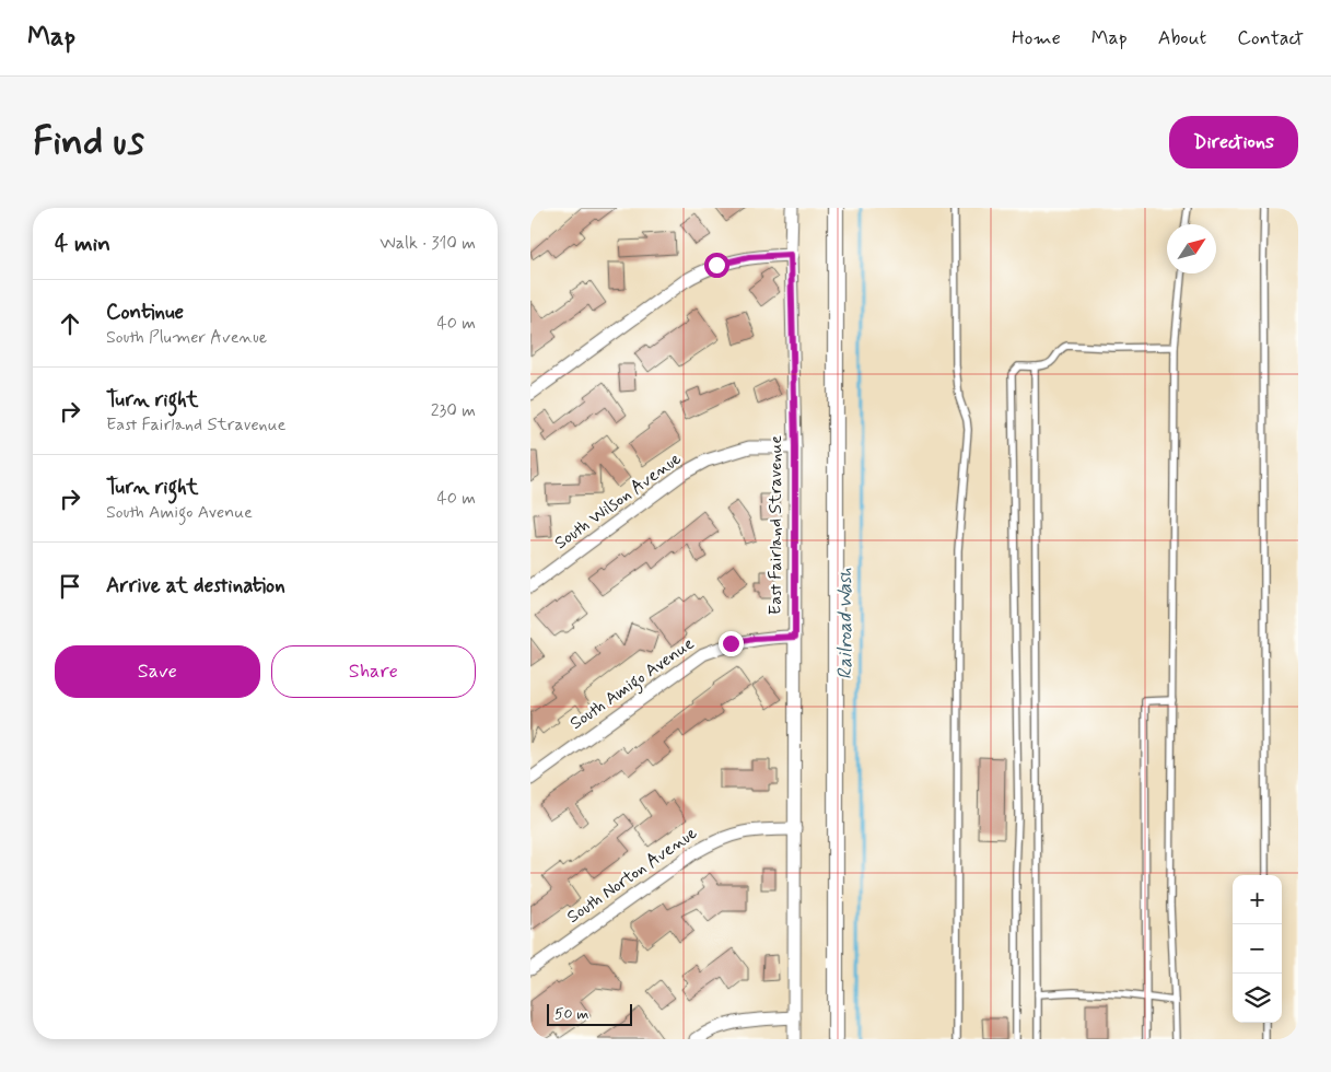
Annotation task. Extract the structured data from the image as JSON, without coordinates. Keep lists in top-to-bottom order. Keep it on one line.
{"streets":{"street":["South Wilson Avenue","East Fairland Stravenue","South Amigo Avenue","South Norton Avenue"]},"crossings":[["South Wilson Avenue","East Fairland Stravenue"],["East Fairland Stravenue","South Amigo Avenue"],["East Fairland Stravenue","South Norton Avenue"]],"water":["Railroad Wash"],"scale_bar":"50 m","north":"top right","page":{"header":"Map","nav":["Home","Map","About","Contact"],"buttons":["Directions",["Save","Share"]],"title":"Find us","heading":["4 min","Walk · 310 m"],"list":[["Continue","South Plumer Avenue","40 m"],["Turn right","East Fairland Stravenue","230 m"],["Turn right","South Amigo Avenue","40 m"],"Arrive at destination"],"map_buttons":["+","−"],"scale":"50 m"}}
